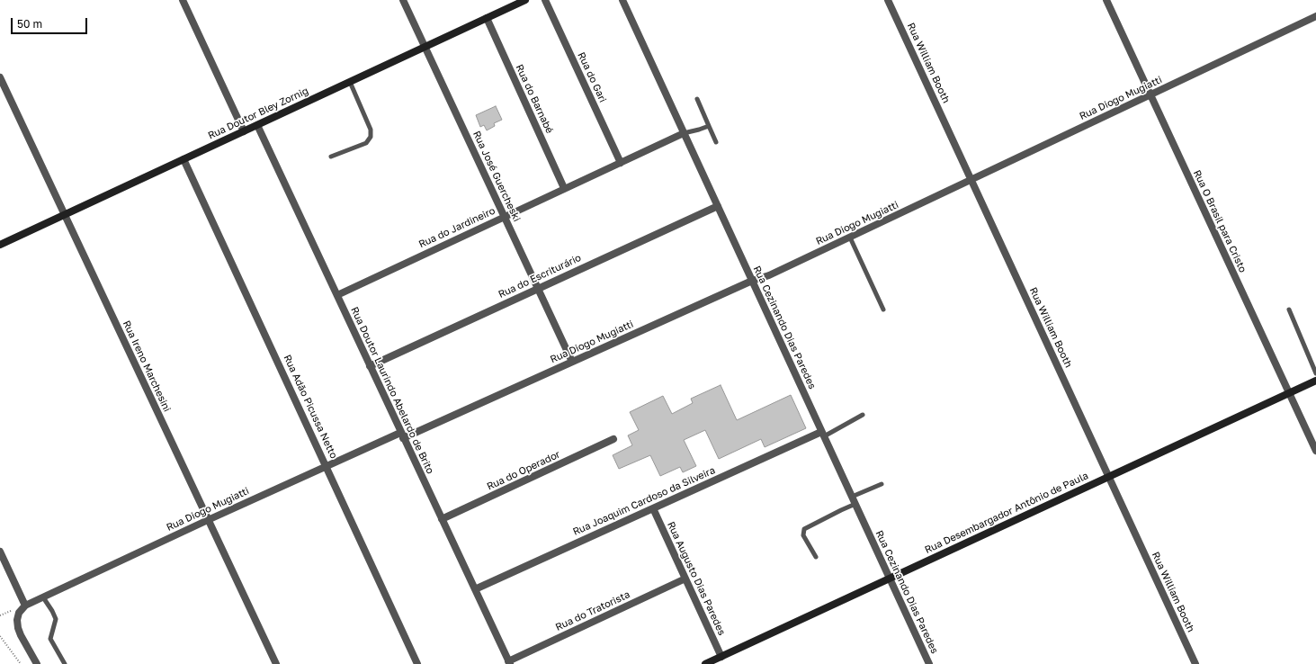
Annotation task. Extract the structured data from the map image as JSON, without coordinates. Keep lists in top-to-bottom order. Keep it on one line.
{"streets":{"main road":["Rua Doutor Bley Zornig","Rua Desembargador Antônio de Paula"],"street":["Rua William Booth","Rua do Gari","Rua Diogo Mugiatti","Rua do Barnabé","Rua José Guercheski","Rua O Brasil para Cristo","Rua do Jardineiro","Rua do Escriturário","Rua Cezinando Dias Paredes","Rua Ireno Marchesini","Rua Doutor Laurindo Abelardo de Brito","Rua Adão Picussa Netto","Rua do Operador","Rua Joaquim Cardoso da Silveira","Rua Augusto Dias Paredes","Rua do Tratorista"]},"crossings":[["Rua William Booth","Rua Diogo Mugiatti"],["Rua William Booth","Rua Desembargador Antônio de Paula"],["Rua do Gari","Rua do Jardineiro"],["Rua Diogo Mugiatti","Rua José Guercheski"],["Rua Diogo Mugiatti","Rua O Brasil para Cristo"],["Rua Diogo Mugiatti","Rua Cezinando Dias Paredes"],["Rua Diogo Mugiatti","Rua Ireno Marchesini"],["Rua Diogo Mugiatti","Rua Doutor Laurindo Abelardo de Brito"],["Rua Diogo Mugiatti","Rua Adão Picussa Netto"],["Rua do Barnabé","Rua Doutor Bley Zornig"],["Rua do Barnabé","Rua do Jardineiro"],["Rua Doutor Bley Zornig","Rua José Guercheski"],["Rua Doutor Bley Zornig","Rua Ireno Marchesini"],["Rua Doutor Bley Zornig","Rua Doutor Laurindo Abelardo de Brito"],["Rua Doutor Bley Zornig","Rua Adão Picussa Netto"],["Rua José Guercheski","Rua do Jardineiro"],["Rua José Guercheski","Rua do Escriturário"],["Rua O Brasil para Cristo","Rua Desembargador Antônio de Paula"],["Rua do Jardineiro","Rua Cezinando Dias Paredes"],["Rua do Jardineiro","Rua Doutor Laurindo Abelardo de Brito"],["Rua do Escriturário","Rua Cezinando Dias Paredes"],["Rua do Escriturário","Rua Doutor Laurindo Abelardo de Brito"],["Rua Cezinando Dias Paredes","Rua Joaquim Cardoso da Silveira"],["Rua Cezinando Dias Paredes","Rua Desembargador Antônio de Paula"],["Rua Doutor Laurindo Abelardo de Brito","Rua do Operador"],["Rua Doutor Laurindo Abelardo de Brito","Rua Joaquim Cardoso da Silveira"],["Rua Doutor Laurindo Abelardo de Brito","Rua do Tratorista"],["Rua Joaquim Cardoso da Silveira","Rua Augusto Dias Paredes"],["Rua Desembargador Antônio de Paula","Rua Augusto Dias Paredes"],["Rua Augusto Dias Paredes","Rua do Tratorista"]],"scale_bar":"50 m"}
